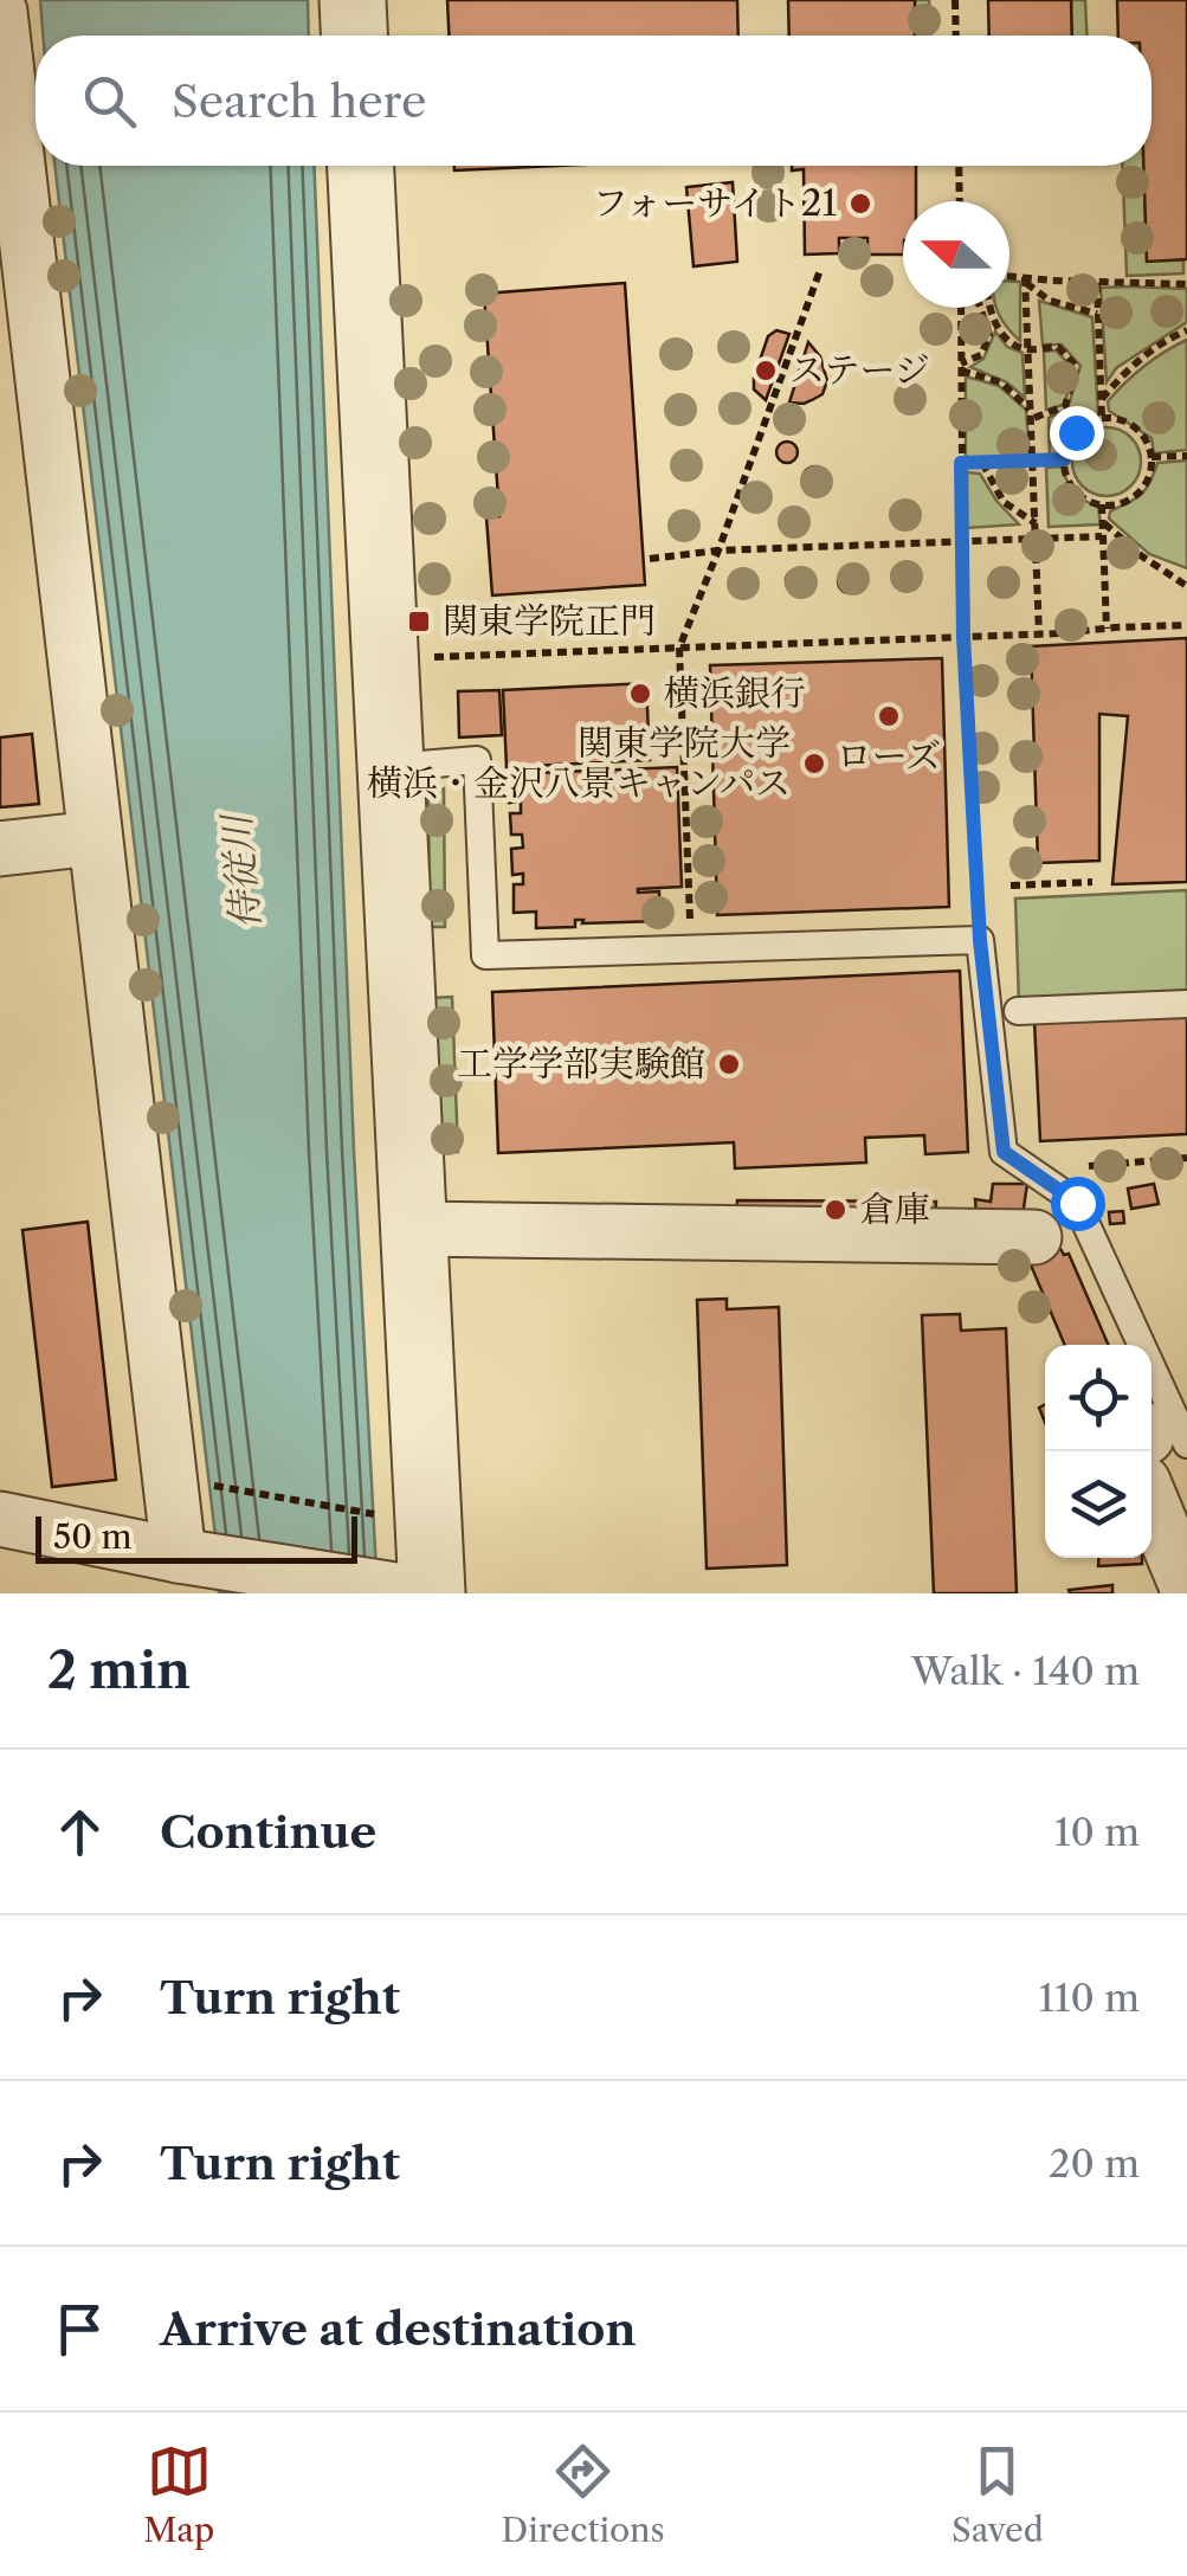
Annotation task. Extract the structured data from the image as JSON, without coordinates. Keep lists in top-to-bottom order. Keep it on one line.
{"water":["侍従川"],"places":{"other":["フォーサイト21","ステージ","横浜銀行","ローズ","関東学院大学 横浜・金沢八景キャンパス","工学学部実験館","倉庫"],"transit":["関東学院正門"]},"scale_bar":"50 m","north":"left","page":{"search":"Search here","scale":"50 m","heading":["2 min","Walk · 140 m"],"list":[["Continue","10 m"],["Turn right","110 m"],["Turn right","20 m"],"Arrive at destination"],"nav":["Map","Directions","Saved"]}}
